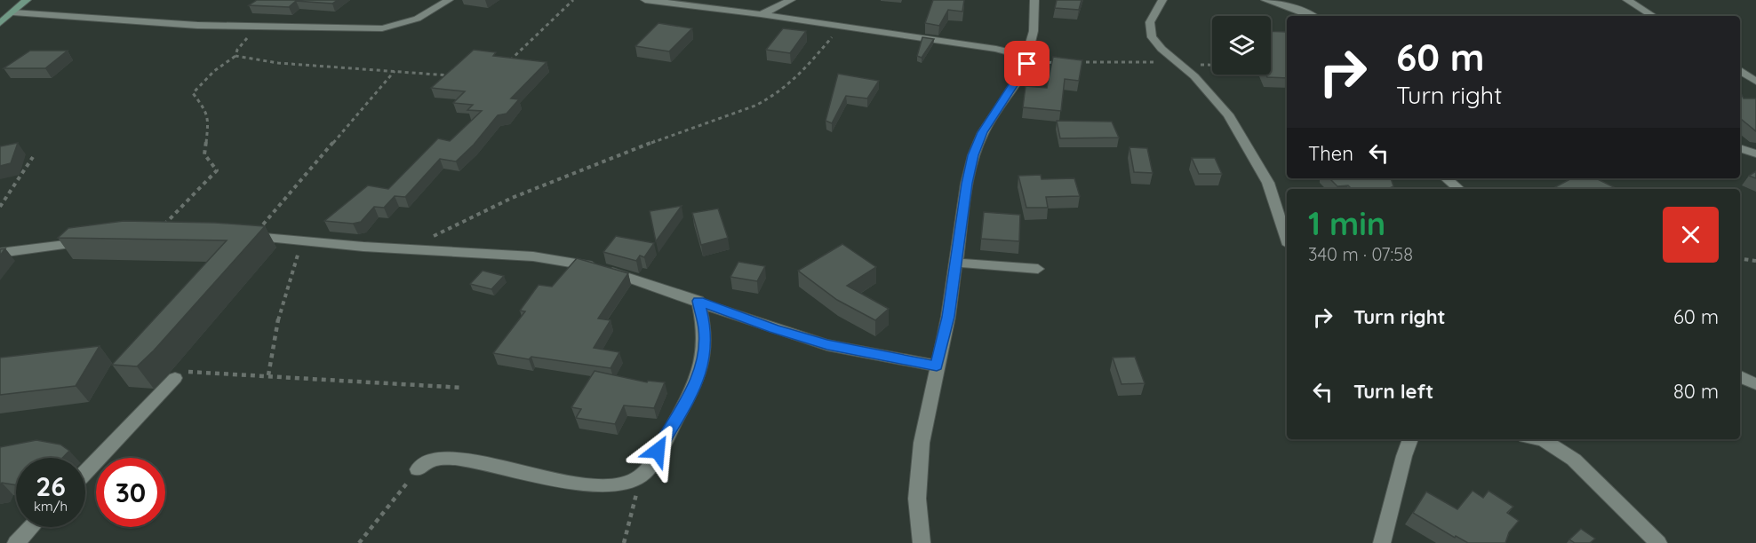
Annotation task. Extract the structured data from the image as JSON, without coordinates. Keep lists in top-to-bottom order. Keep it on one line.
{"page":{"turn":["60 m","Turn right"],"then":"Then","heading":["1 min","340 m · 07:58"],"list":[{"name":"Turn right","value":"60 m"},{"name":"Turn left","value":"80 m"}],"speed":"26 km/h","limit":"30"}}
